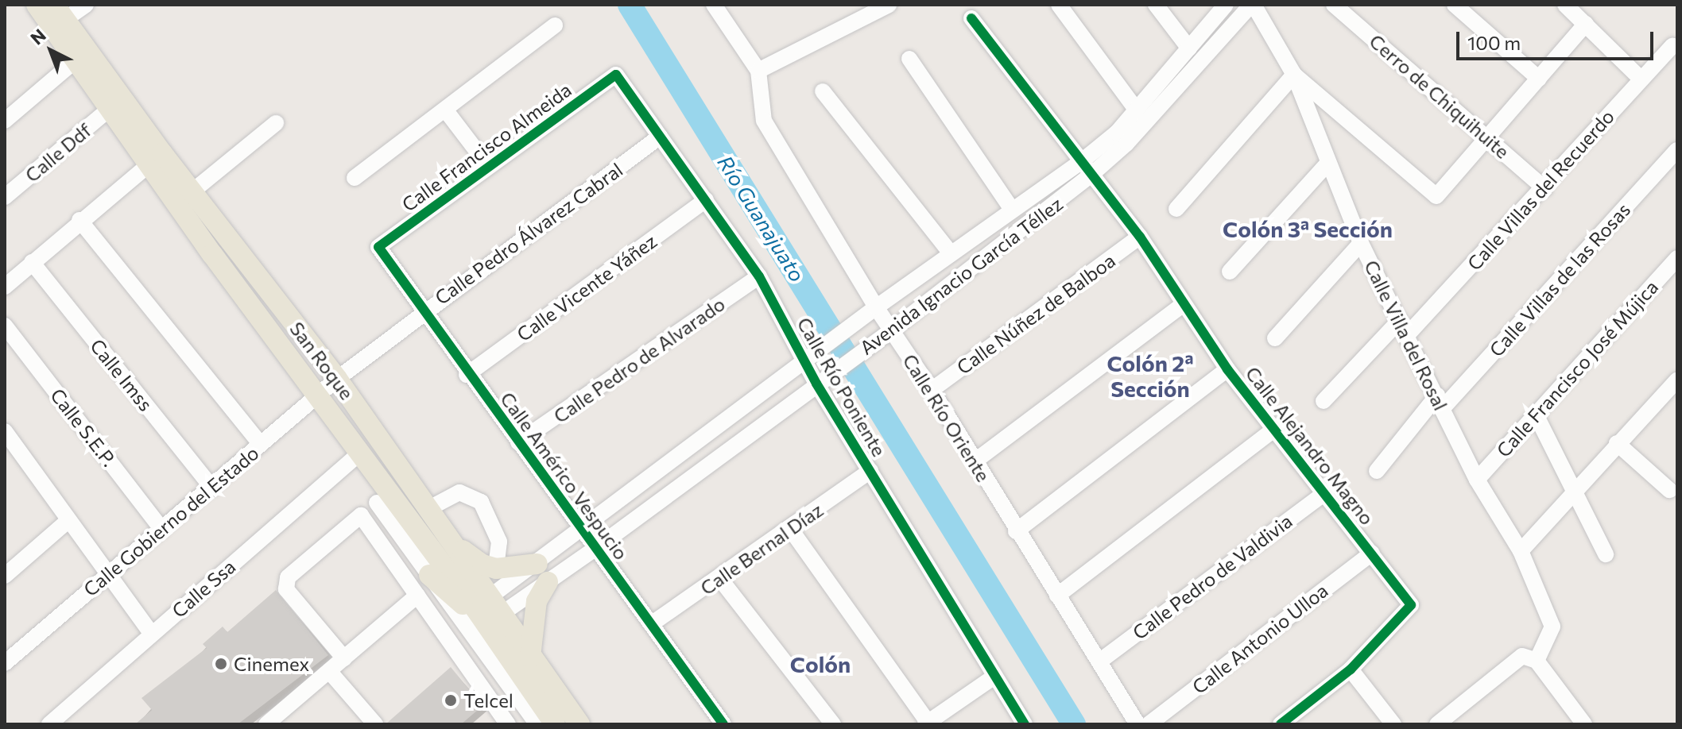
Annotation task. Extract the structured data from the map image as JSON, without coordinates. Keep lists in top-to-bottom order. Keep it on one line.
{"streets":{"main road":["San Roque"],"street":["Cerro de Chiquihuite","Calle Francisco Almeida","Calle Ddf","Calle Villas del Recuerdo","Calle Pedro Álvarez Cabral","Avenida Ignacio García Téllez","Calle Villas de las Rosas","Calle Vicente Yáñez","Calle Núñez de Balboa","Calle Villa del Rosal","Calle Pedro de Alvarado","Calle Francisco José Mújica","Calle Imss","Calle Río Poniente","Calle Río Oriente","Calle S.E.P.","Calle Alejandro Magno","Calle Américo Vespucio","Calle Gobierno del Estado","Calle Bernal Díaz","Calle Pedro de Valdivia","Calle Ssa","Calle Antonio Ulloa"]},"crossings":[["Cerro de Chiquihuite","Calle Villas del Recuerdo"],["Calle Francisco Almeida","Calle Río Poniente"],["Calle Francisco Almeida","Calle Américo Vespucio"],["Calle Ddf","San Roque"],["Calle Villas del Recuerdo","Calle Villa del Rosal"],["Calle Pedro Álvarez Cabral","San Roque"],["Calle Pedro Álvarez Cabral","Calle Río Poniente"],["Calle Pedro Álvarez Cabral","Calle Américo Vespucio"],["Calle Pedro Álvarez Cabral","Calle Gobierno del Estado"],["Avenida Ignacio García Téllez","Calle Villa del Rosal"],["Avenida Ignacio García Téllez","San Roque"],["Avenida Ignacio García Téllez","Calle Río Poniente"],["Avenida Ignacio García Téllez","Calle Río Oriente"],["Avenida Ignacio García Téllez","Calle Alejandro Magno"],["Avenida Ignacio García Téllez","Calle Américo Vespucio"],["Calle Villas de las Rosas","Calle Villa del Rosal"],["Calle Vicente Yáñez","Calle Río Poniente"],["Calle Vicente Yáñez","Calle Américo Vespucio"],["Calle Núñez de Balboa","Calle Río Oriente"],["Calle Núñez de Balboa","Calle Alejandro Magno"],["Calle Villa del Rosal","Calle Francisco José Mújica"],["Calle Pedro de Alvarado","Calle Río Poniente"],["Calle Pedro de Alvarado","Calle Américo Vespucio"],["San Roque","Calle Gobierno del Estado"],["San Roque","Calle Ssa"],["Calle Imss","Calle Gobierno del Estado"],["Calle Río Poniente","Calle Bernal Díaz"],["Calle Río Oriente","Calle Pedro de Valdivia"],["Calle S.E.P.","Calle Gobierno del Estado"],["Calle Alejandro Magno","Calle Pedro de Valdivia"],["Calle Alejandro Magno","Calle Antonio Ulloa"],["Calle Américo Vespucio","Calle Bernal Díaz"]],"districts":["Colón 3ª Sección","Colón 2ª Sección","Colón"],"water":["Río Guanajuato"],"places":["Cinemex","Telcel"],"scale_bar":"100 m","north":"top left"}
